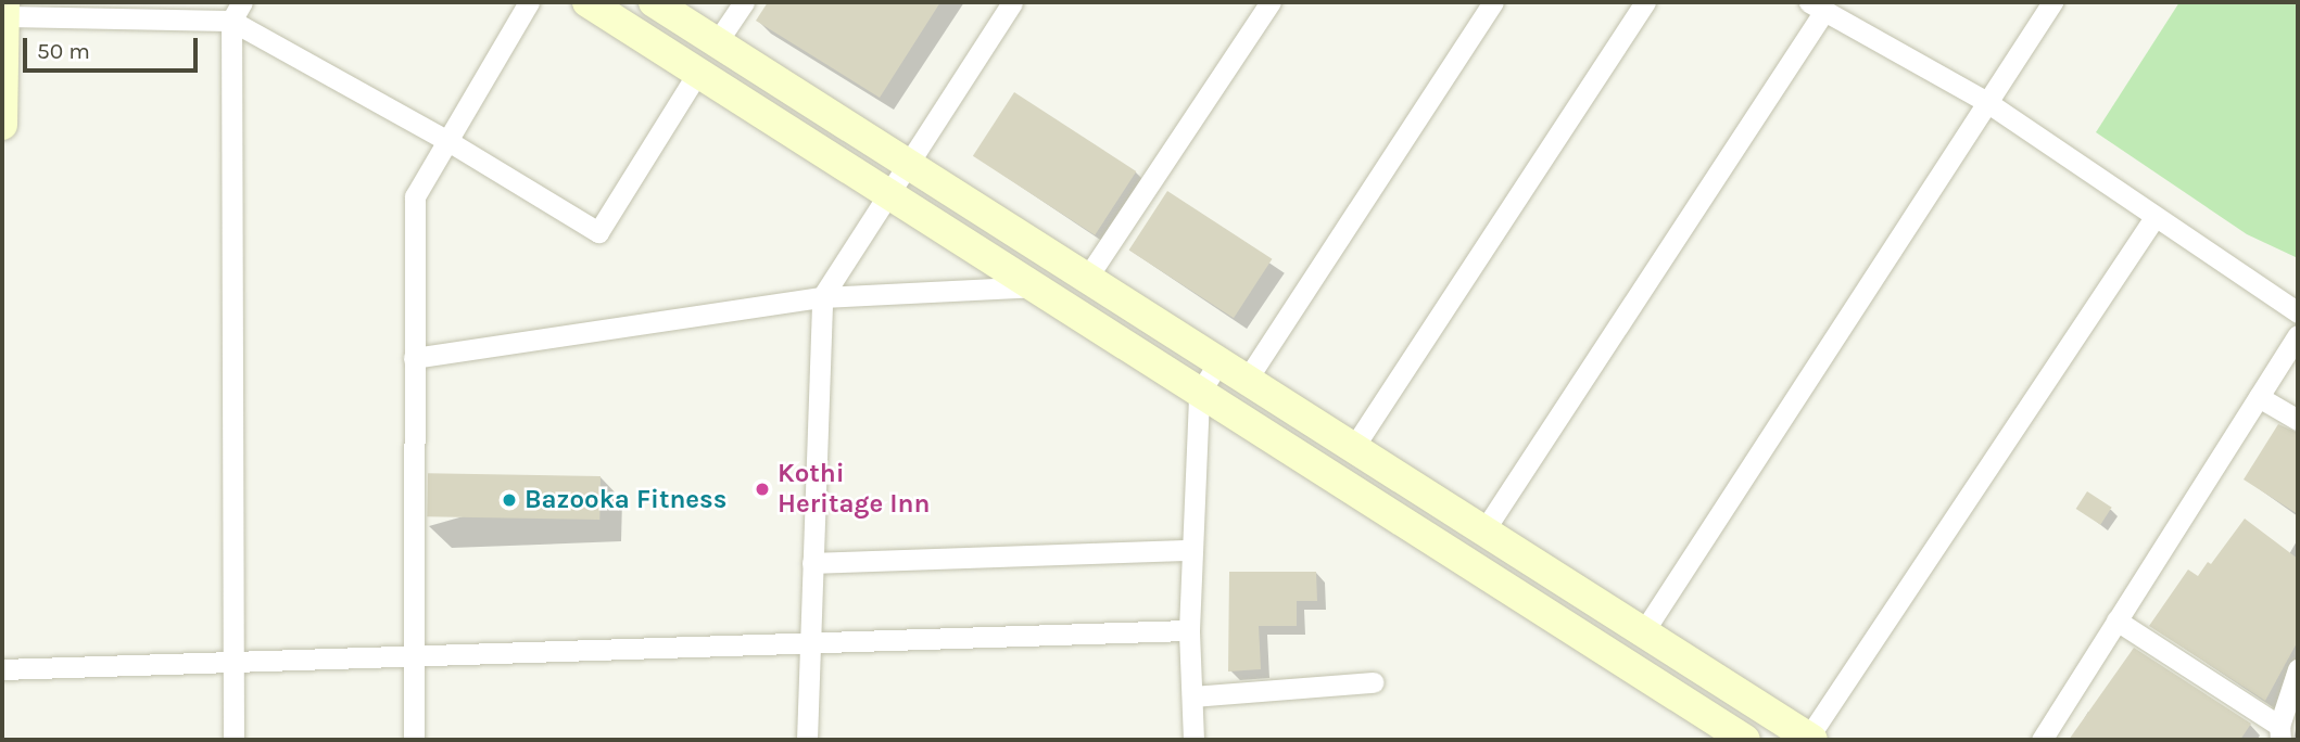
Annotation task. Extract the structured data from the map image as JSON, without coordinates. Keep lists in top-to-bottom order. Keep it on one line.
{"places":["Kothi Heritage Inn","Bazooka Fitness"],"scale_bar":"50 m"}
